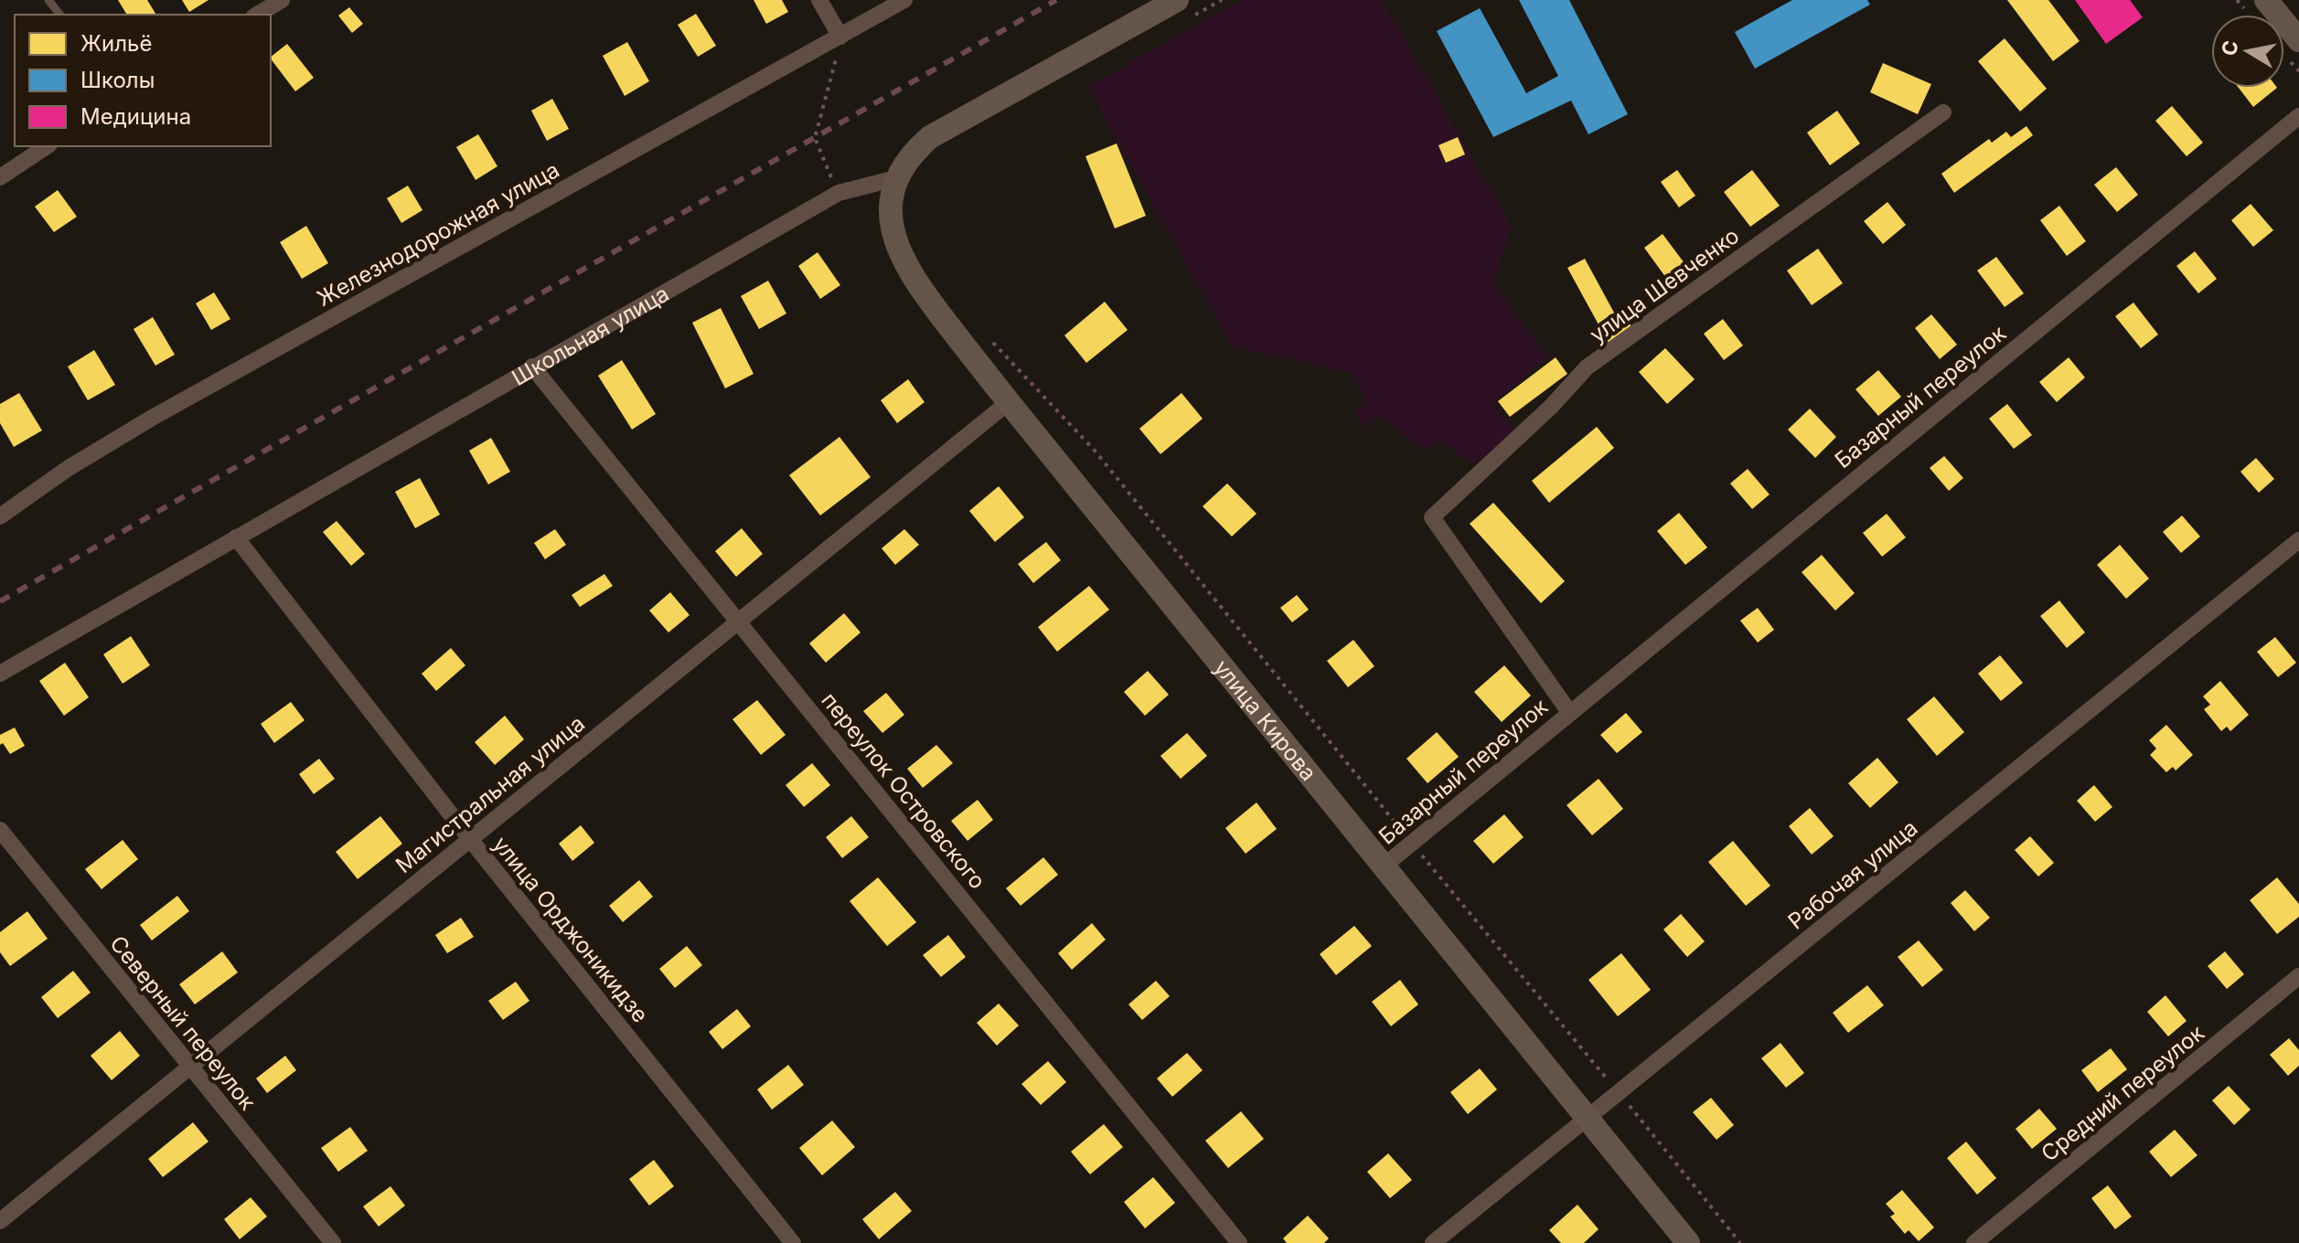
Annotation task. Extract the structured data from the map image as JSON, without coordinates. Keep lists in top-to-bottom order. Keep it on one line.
{"streets":{"main road":["улица Кирова"],"street":["Железнодорожная улица","улица Шевченко","Школьная улица","Базарный переулок","переулок Островского","Магистральная улица","Рабочая улица","улица Орджоникидзе","Северный переулок","Средний переулок"]},"crossings":[["улица Шевченко","Базарный переулок"],["Школьная улица","улица Кирова"],["Школьная улица","переулок Островского"],["Школьная улица","улица Орджоникидзе"],["Базарный переулок","улица Кирова"],["улица Кирова","Магистральная улица"],["улица Кирова","Рабочая улица"],["переулок Островского","Магистральная улица"],["Магистральная улица","улица Орджоникидзе"],["Магистральная улица","Северный переулок"]],"legend":["Жильё","Школы","Медицина"],"north":"left"}
